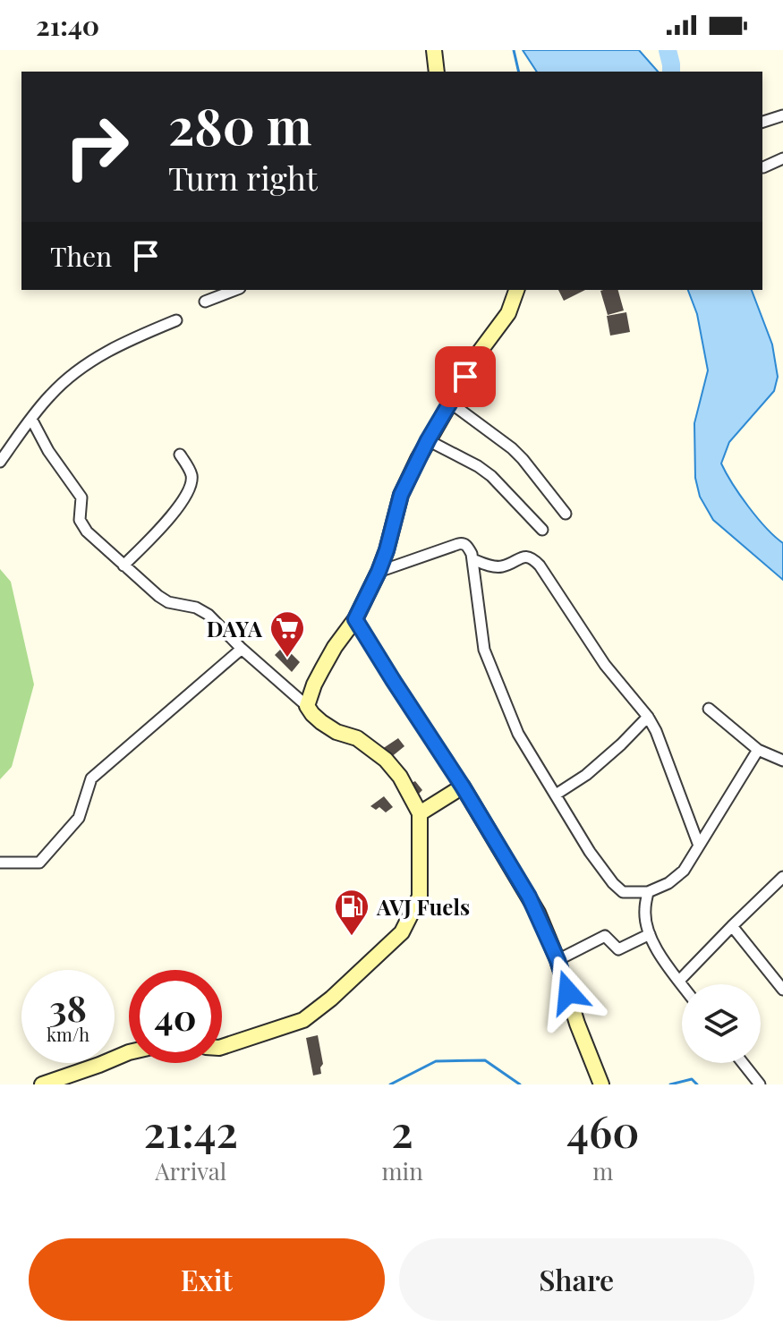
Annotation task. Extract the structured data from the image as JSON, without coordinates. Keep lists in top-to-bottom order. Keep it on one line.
{"places":{"supermarket":["DAYA"],"fuel station":["AVJ Fuels"]},"page":{"status":"21:40","turn":["280 m","Turn right"],"then":"Then","speed":"38 km/h","limit":"40","eta":["21:42","Arrival","2","min","460","m"],"buttons":["Exit","Share"]}}
